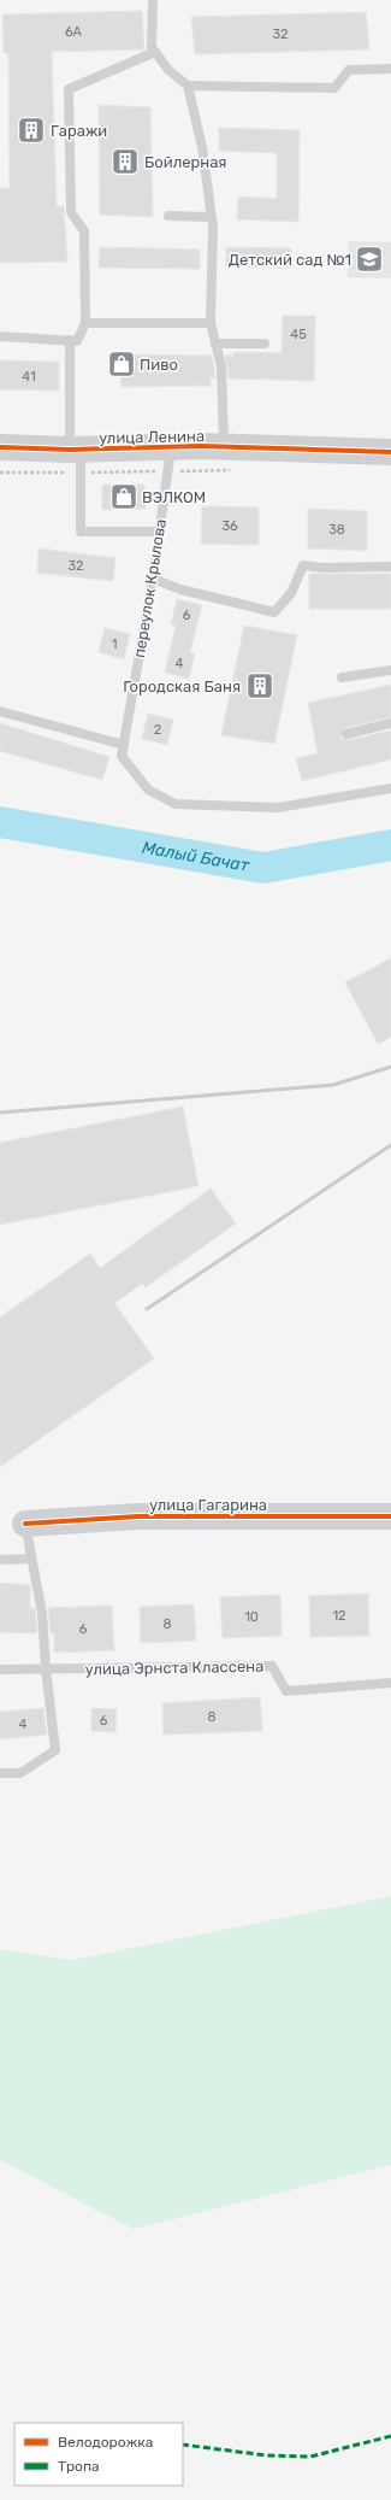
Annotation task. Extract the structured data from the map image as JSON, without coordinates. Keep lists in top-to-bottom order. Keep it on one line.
{"streets":{"street":["улица Ленина","улица Гагарина"],"lane":["переулок Крылова","улица Эрнста Классена"]},"crossings":[["улица Ленина","переулок Крылова"]],"water":["Малый Бачат"],"places":{"building":["Гаражи","Бойлерная","Городская Баня"],"school or university":["Детский сад №1"],"shop":["Пиво","ВЭЛКОМ"]},"house_numbers":["6А","32","45","41","36","38","32","6","1","4","2","12","10","8","6","8","6","4"],"legend":["Велодорожка","Тропа"]}
